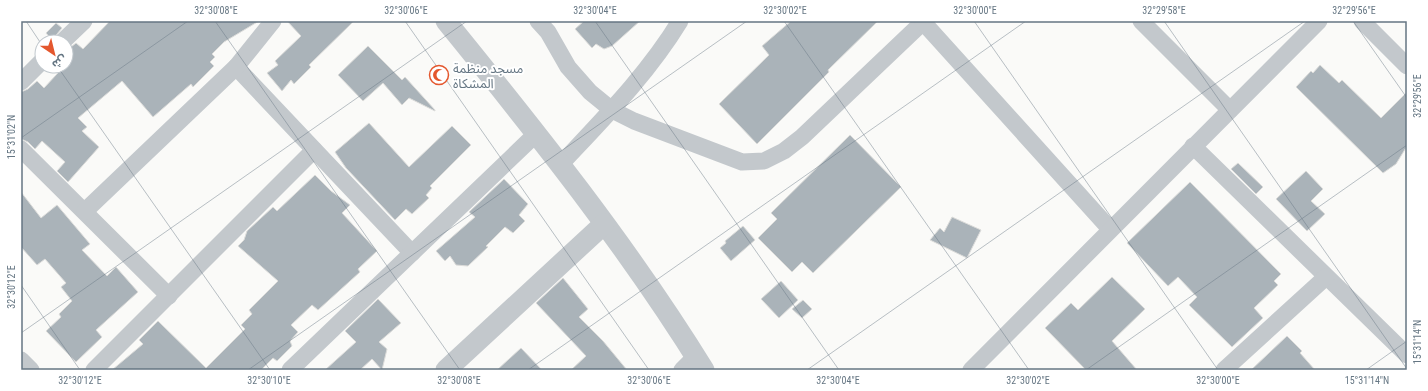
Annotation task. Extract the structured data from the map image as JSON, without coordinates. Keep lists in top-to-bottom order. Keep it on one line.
{"places":{"mosque":["مسجد منظمة المشكاة"]},"north":"bottom right","coordinates":["32°30'08\"E","32°30'06\"E","32°30'04\"E","32°30'02\"E","32°30'00\"E","32°29'58\"E","32°29'56\"E","15°31'02\"N","32°30'12\"E","15°31'14\"N","32°30'10\"E"]}
